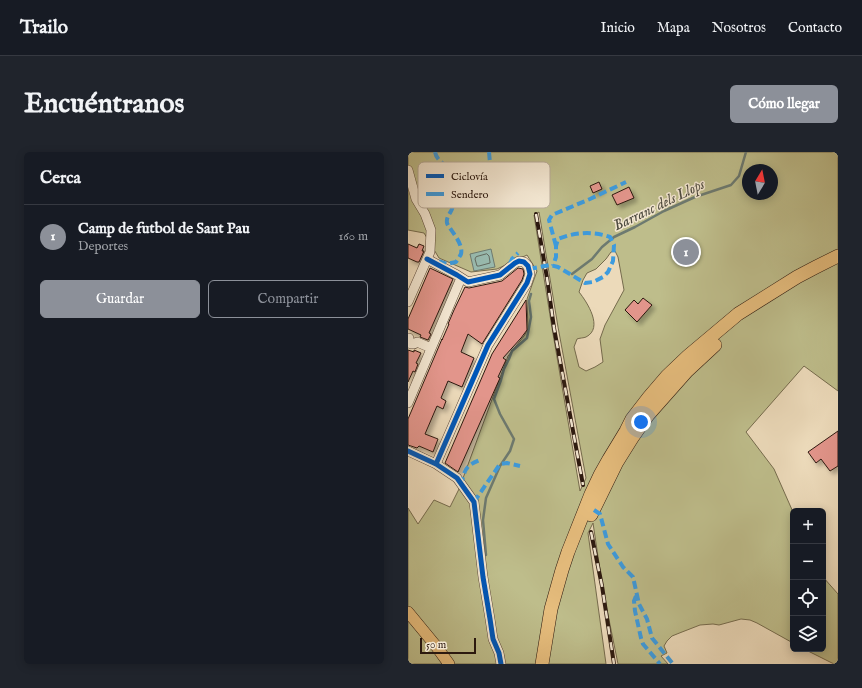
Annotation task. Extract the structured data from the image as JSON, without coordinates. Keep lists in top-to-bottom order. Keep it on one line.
{"water":["Barranc dels Llops"],"legend":["Ciclovía","Sendero"],"scale_bar":"50 m","north":"top","page":{"header":"Trailo","nav":["Inicio","Mapa","Nosotros","Contacto"],"buttons":["Cómo llegar",["Guardar","Compartir"]],"title":"Encuéntranos","heading":"Cerca","list":[{"mark":"1","name":"Camp de futbol de Sant Pau","note":"Deportes","value":"160 m"}],"pins":"1","map_buttons":["+","−"],"scale":"50 m"}}
